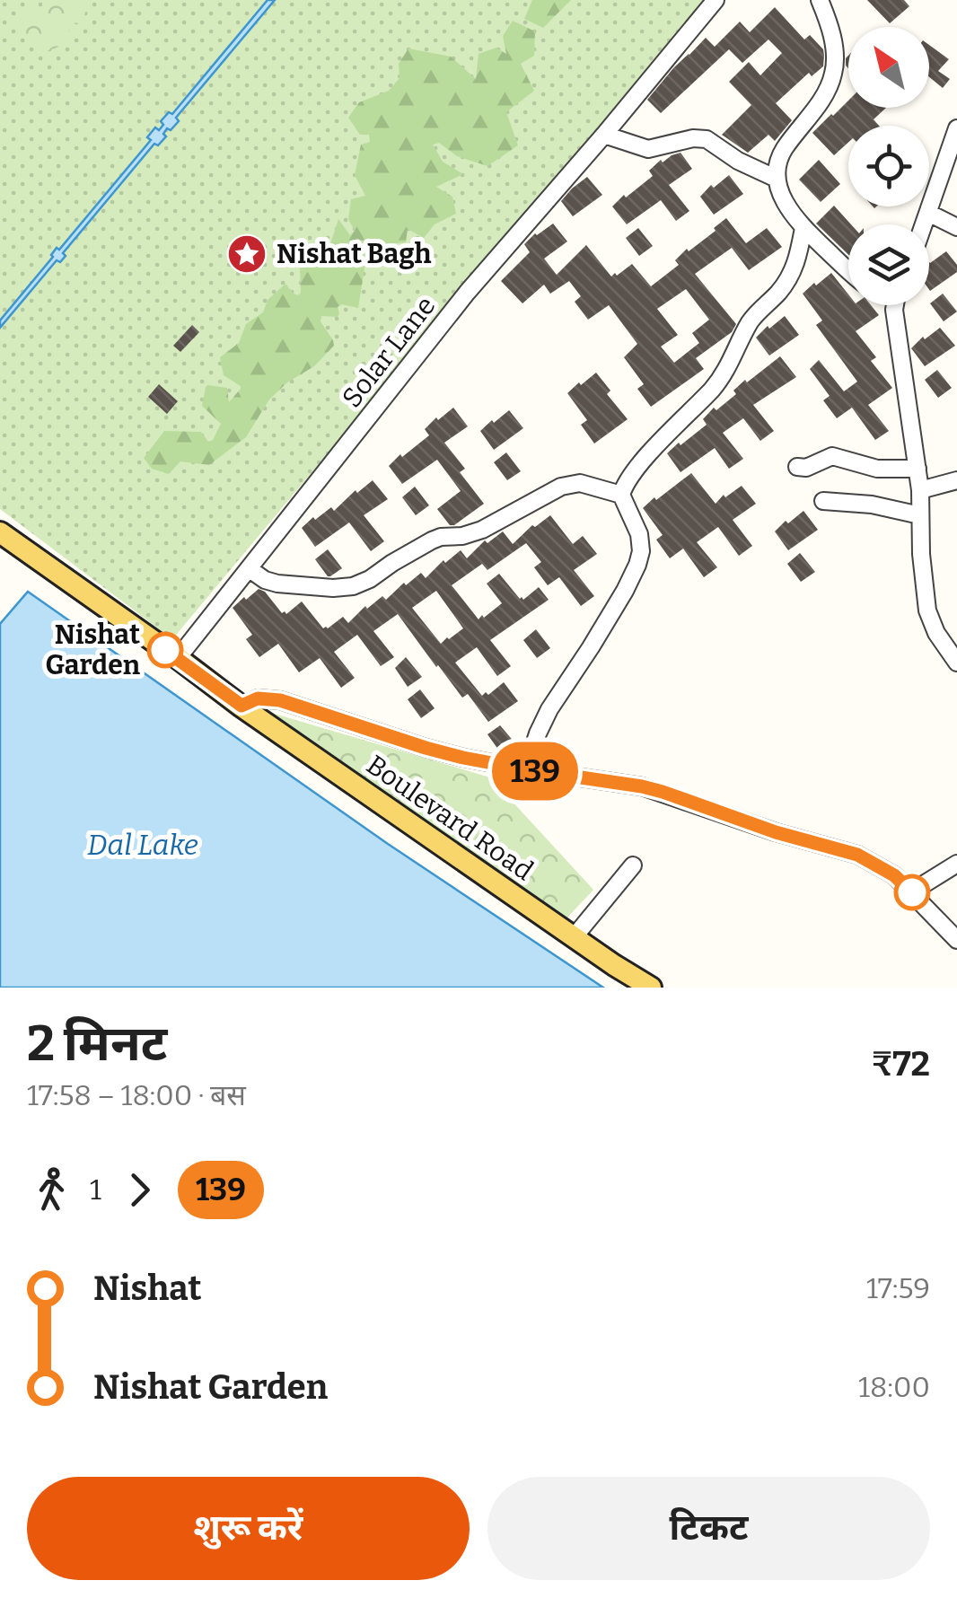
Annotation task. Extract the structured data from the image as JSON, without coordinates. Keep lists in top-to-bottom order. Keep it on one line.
{"streets":{"main road":["Boulevard Road"],"street":["Solar Lane"]},"crossings":[["Solar Lane","Boulevard Road"]],"water":["Dal Lake"],"places":{"place":["Nishat Bagh"],"other":["Nishat Garden"]},"lines":["bus line 139"],"north":"top left","page":{"on_map":"139","heading":["2 मिनट","17:58 – 18:00 · बस","₹72"],"legs":["1","139"],"list":[{"name":"Nishat","value":"17:59"},{"name":"Nishat Garden","value":"18:00"}],"buttons":["शुरू करें","टिकट"]}}
